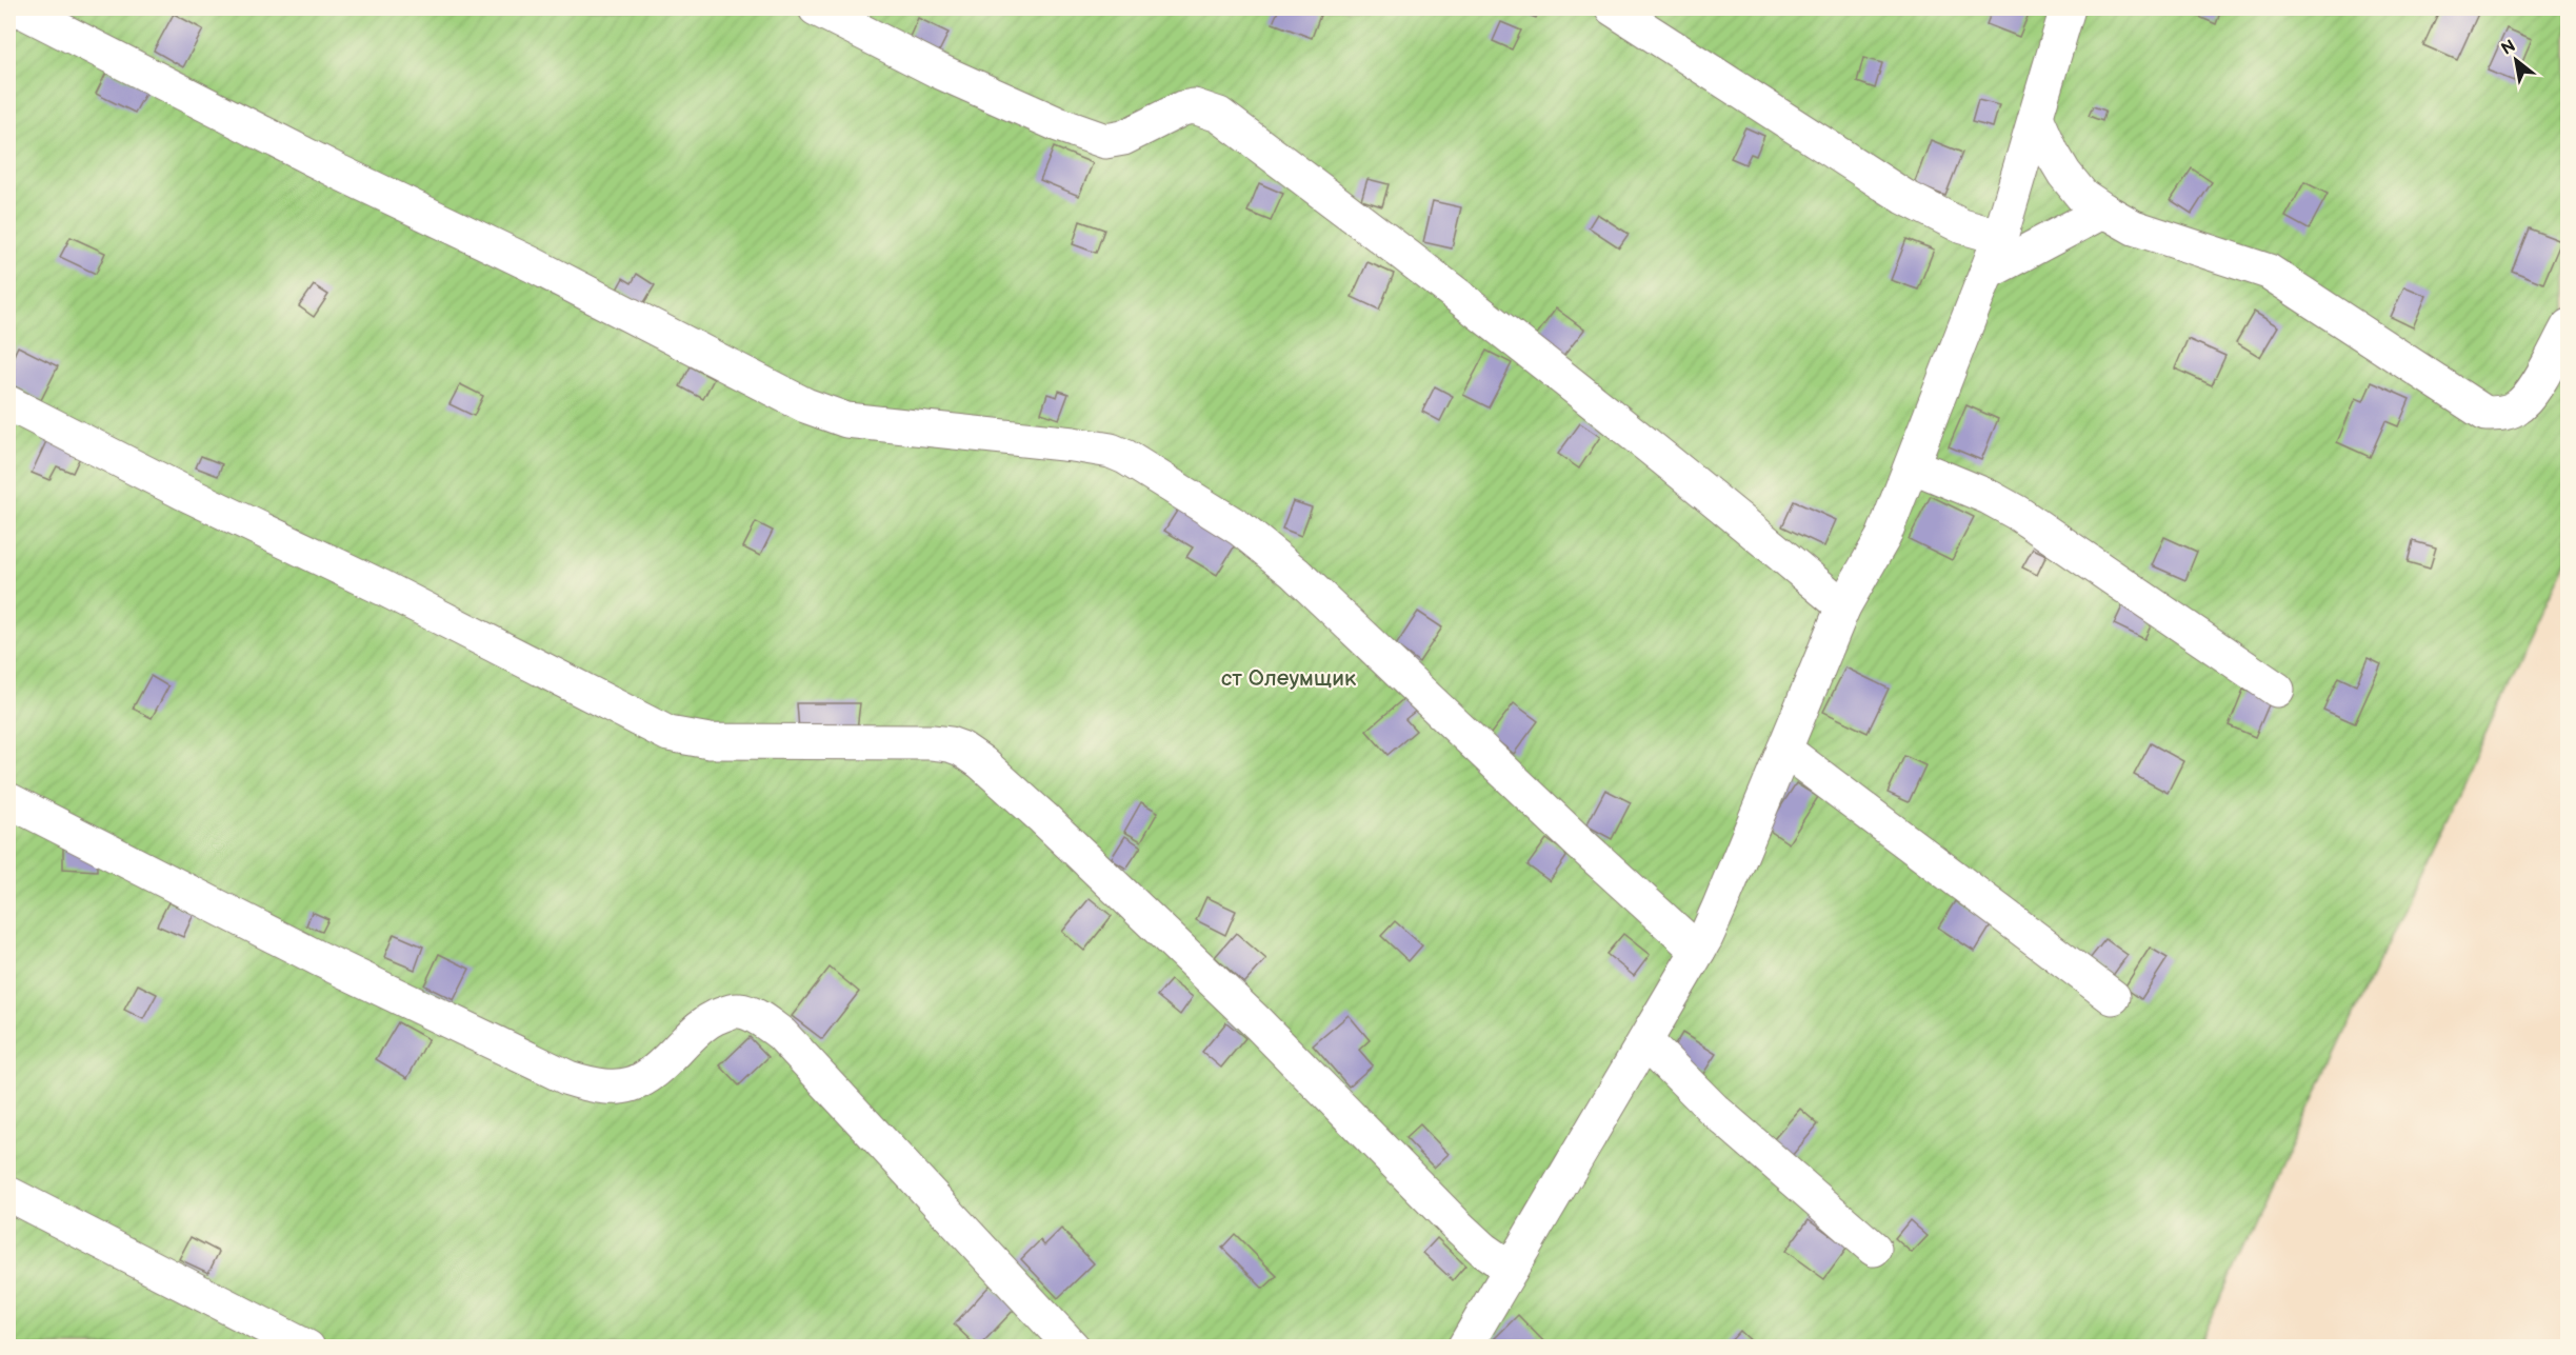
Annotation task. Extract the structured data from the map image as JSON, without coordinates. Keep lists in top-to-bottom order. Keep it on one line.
{"parks":["ст Олеумщик"],"north":"top left"}
